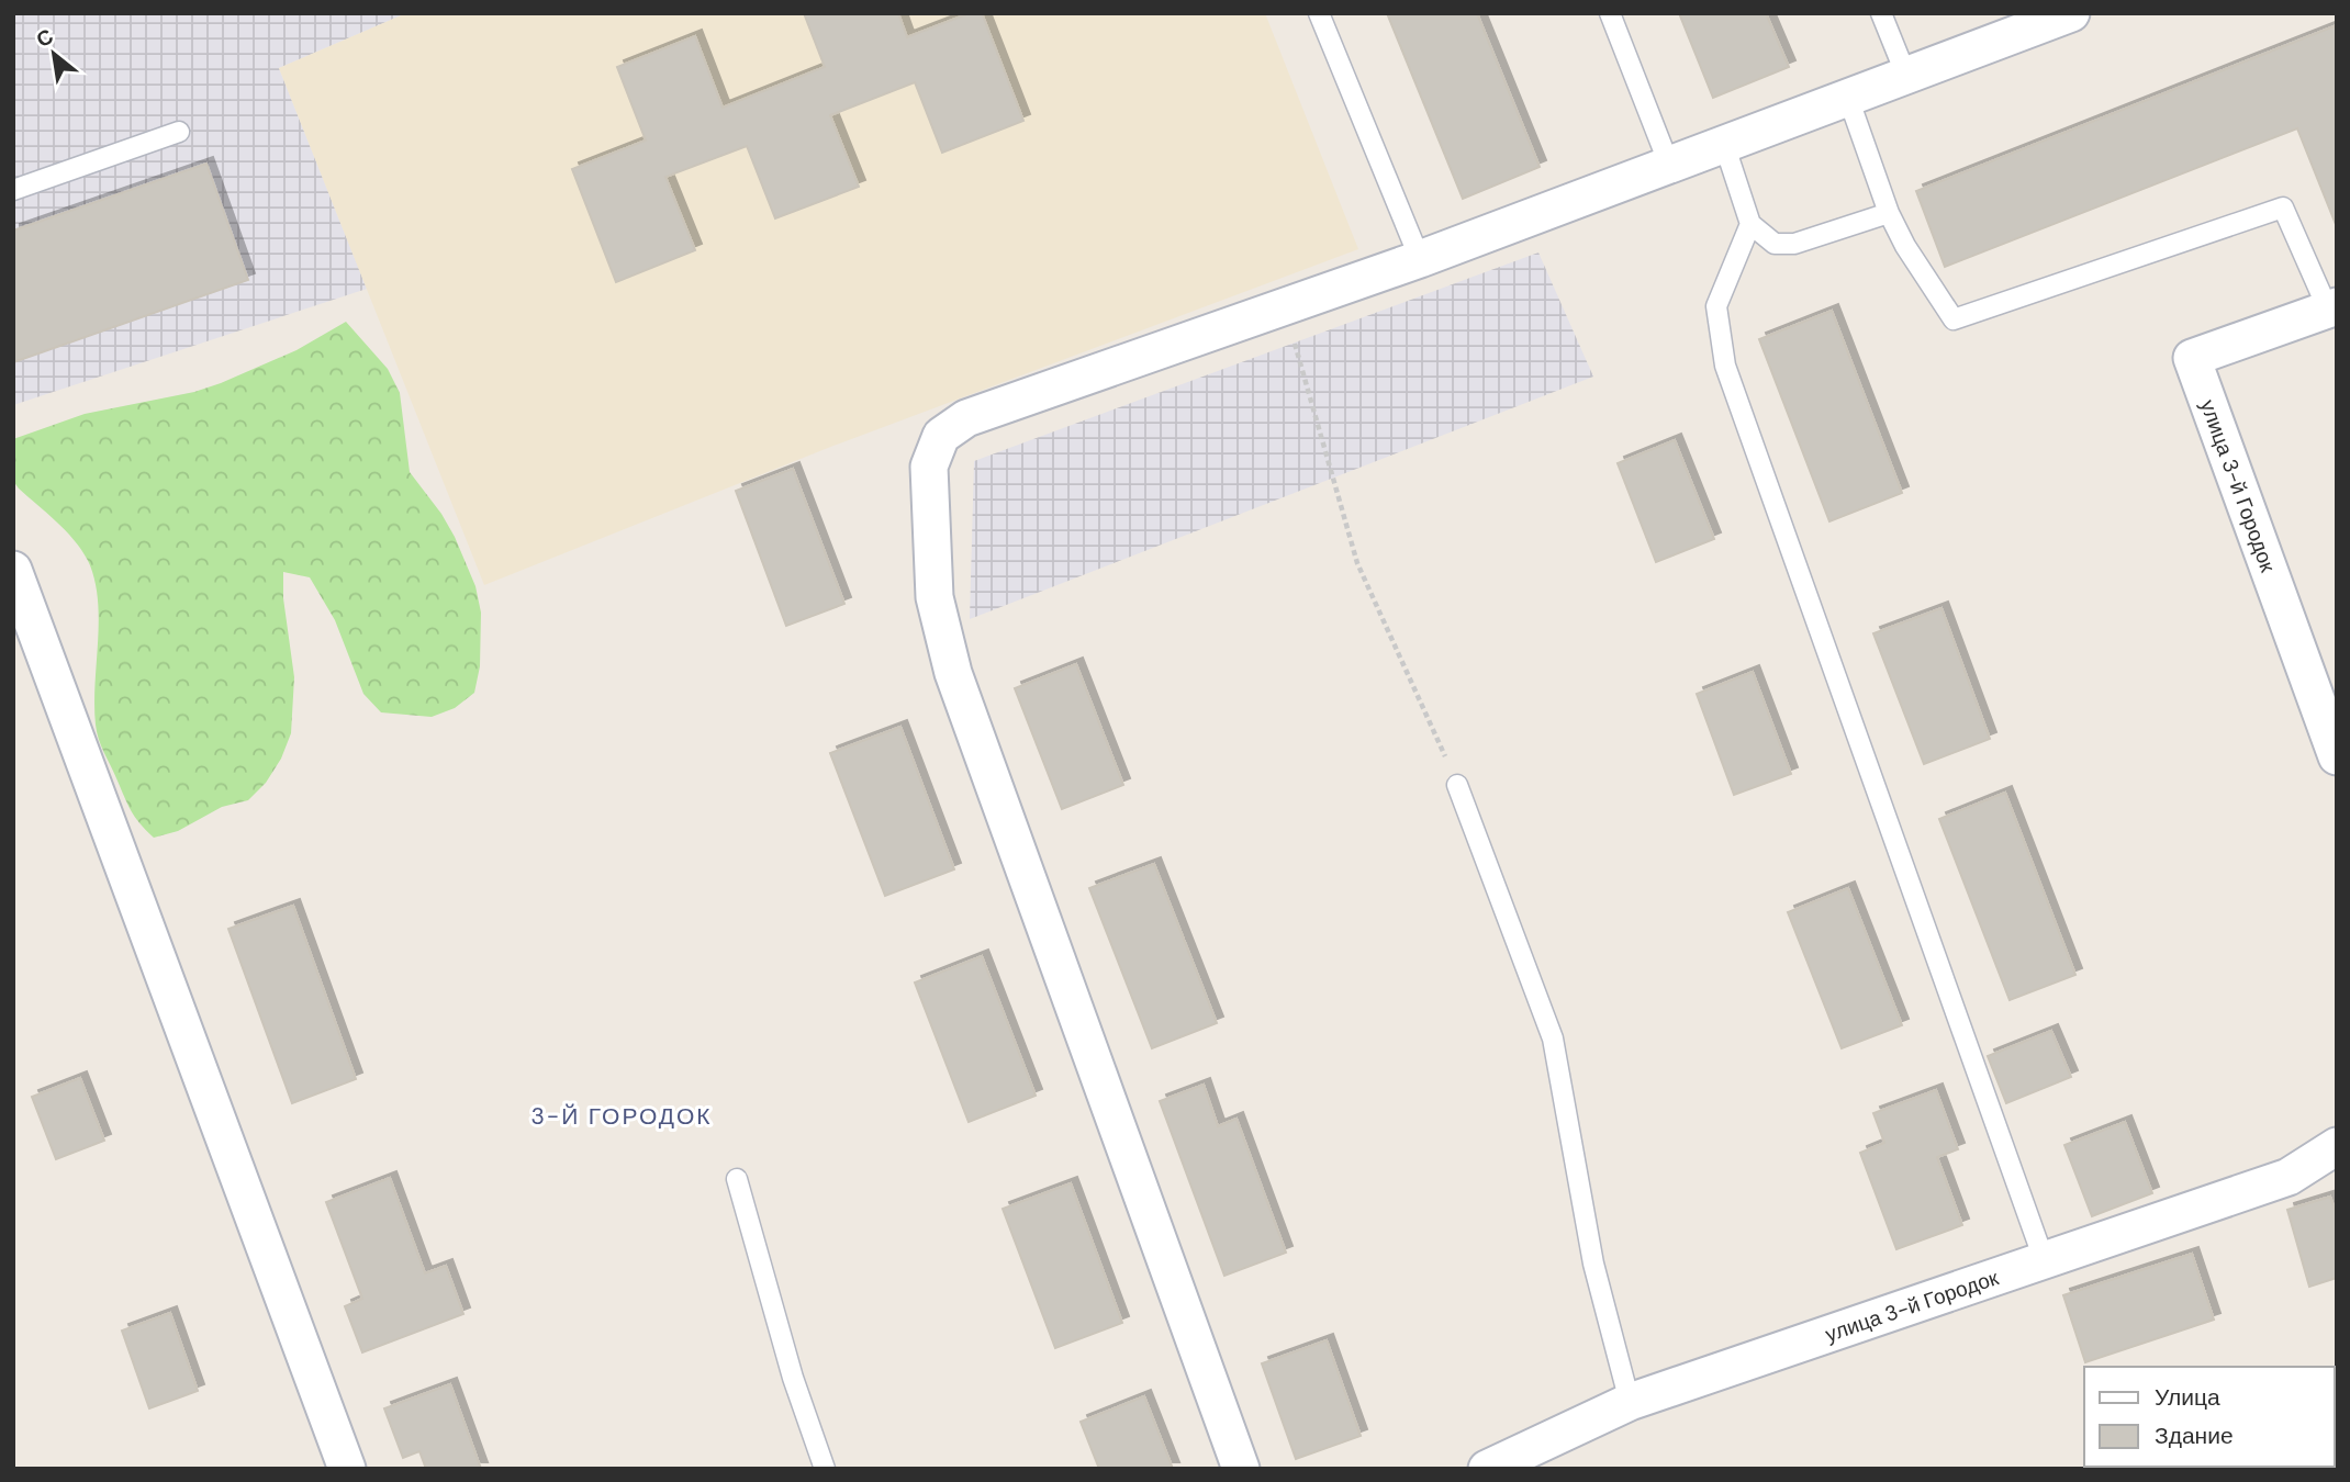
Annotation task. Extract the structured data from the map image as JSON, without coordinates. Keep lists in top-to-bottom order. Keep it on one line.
{"streets":{"street":["улица 3-й Городок"]},"districts":["3-Й ГОРОДОК"],"legend":["Улица","Здание"],"north":"top left"}
